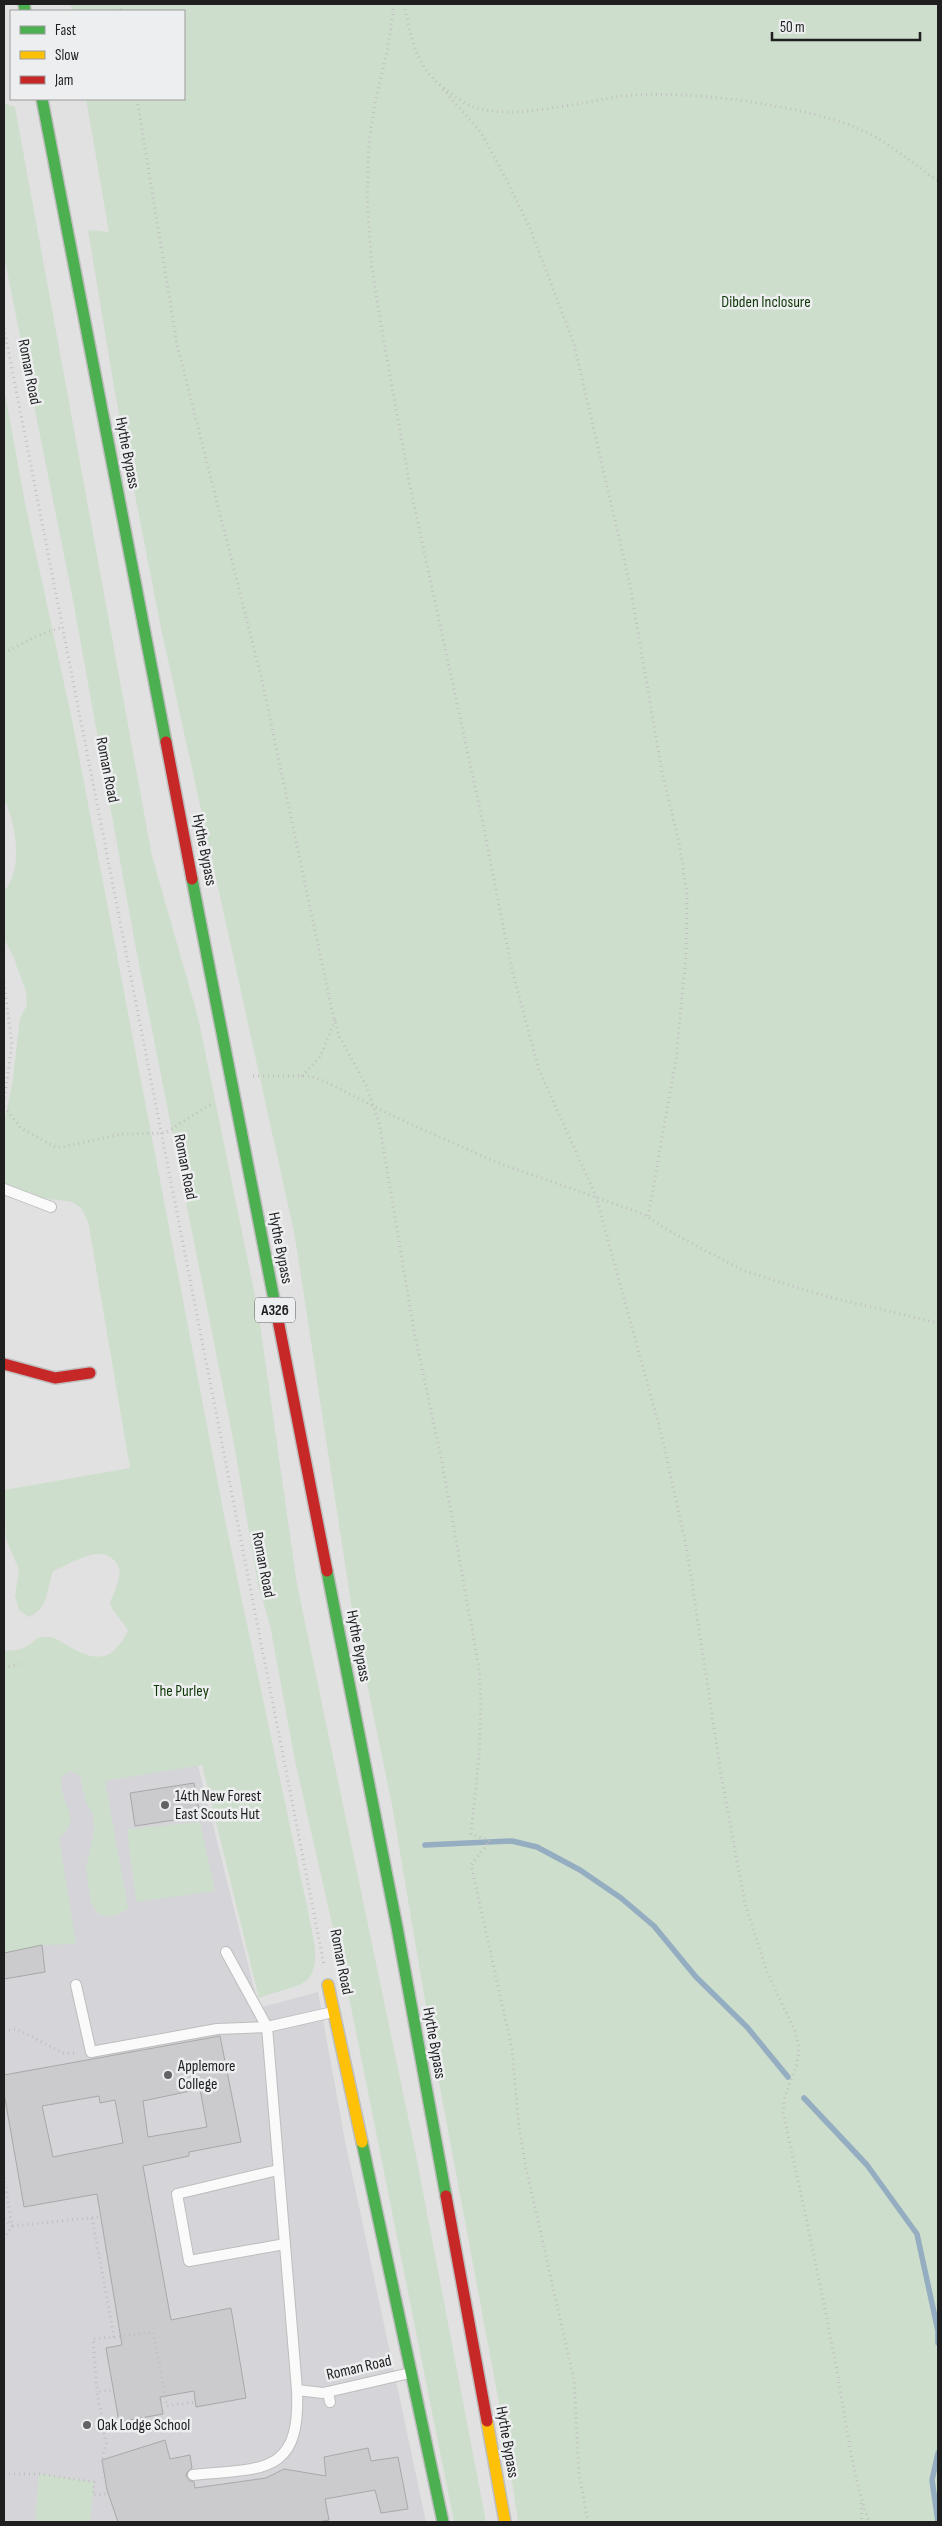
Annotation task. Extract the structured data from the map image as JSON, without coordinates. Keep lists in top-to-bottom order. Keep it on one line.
{"streets":{"main road":["Roman Road","Hythe Bypass","A326"]},"parks":["Dibden Inclosure","The Purley"],"places":["14th New Forest East Scouts Hut","Applemore College","Oak Lodge School"],"legend":["Fast","Slow","Jam"],"scale_bar":"50 m"}
